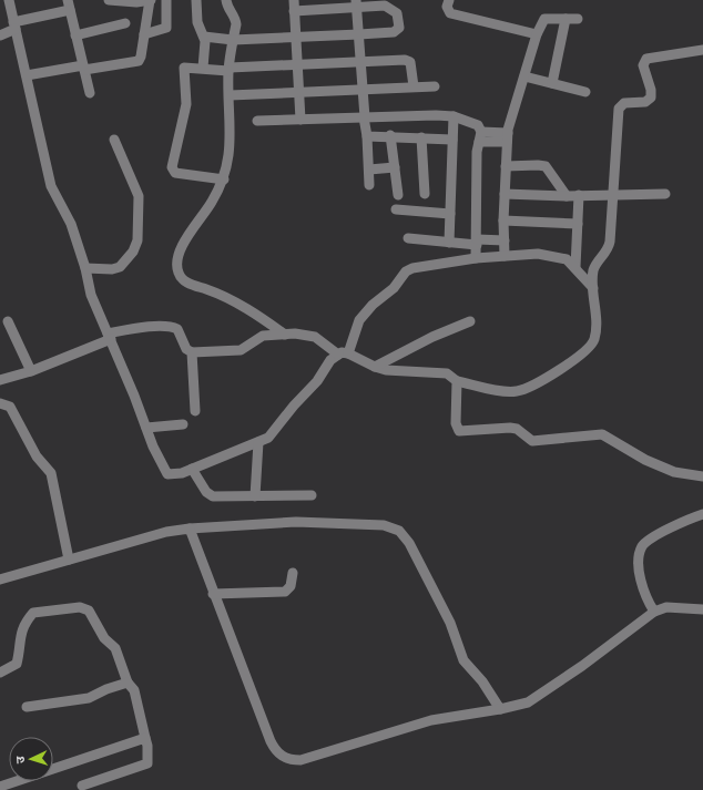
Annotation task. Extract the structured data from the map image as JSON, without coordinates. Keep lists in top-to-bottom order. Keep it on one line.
{"north":"left"}
